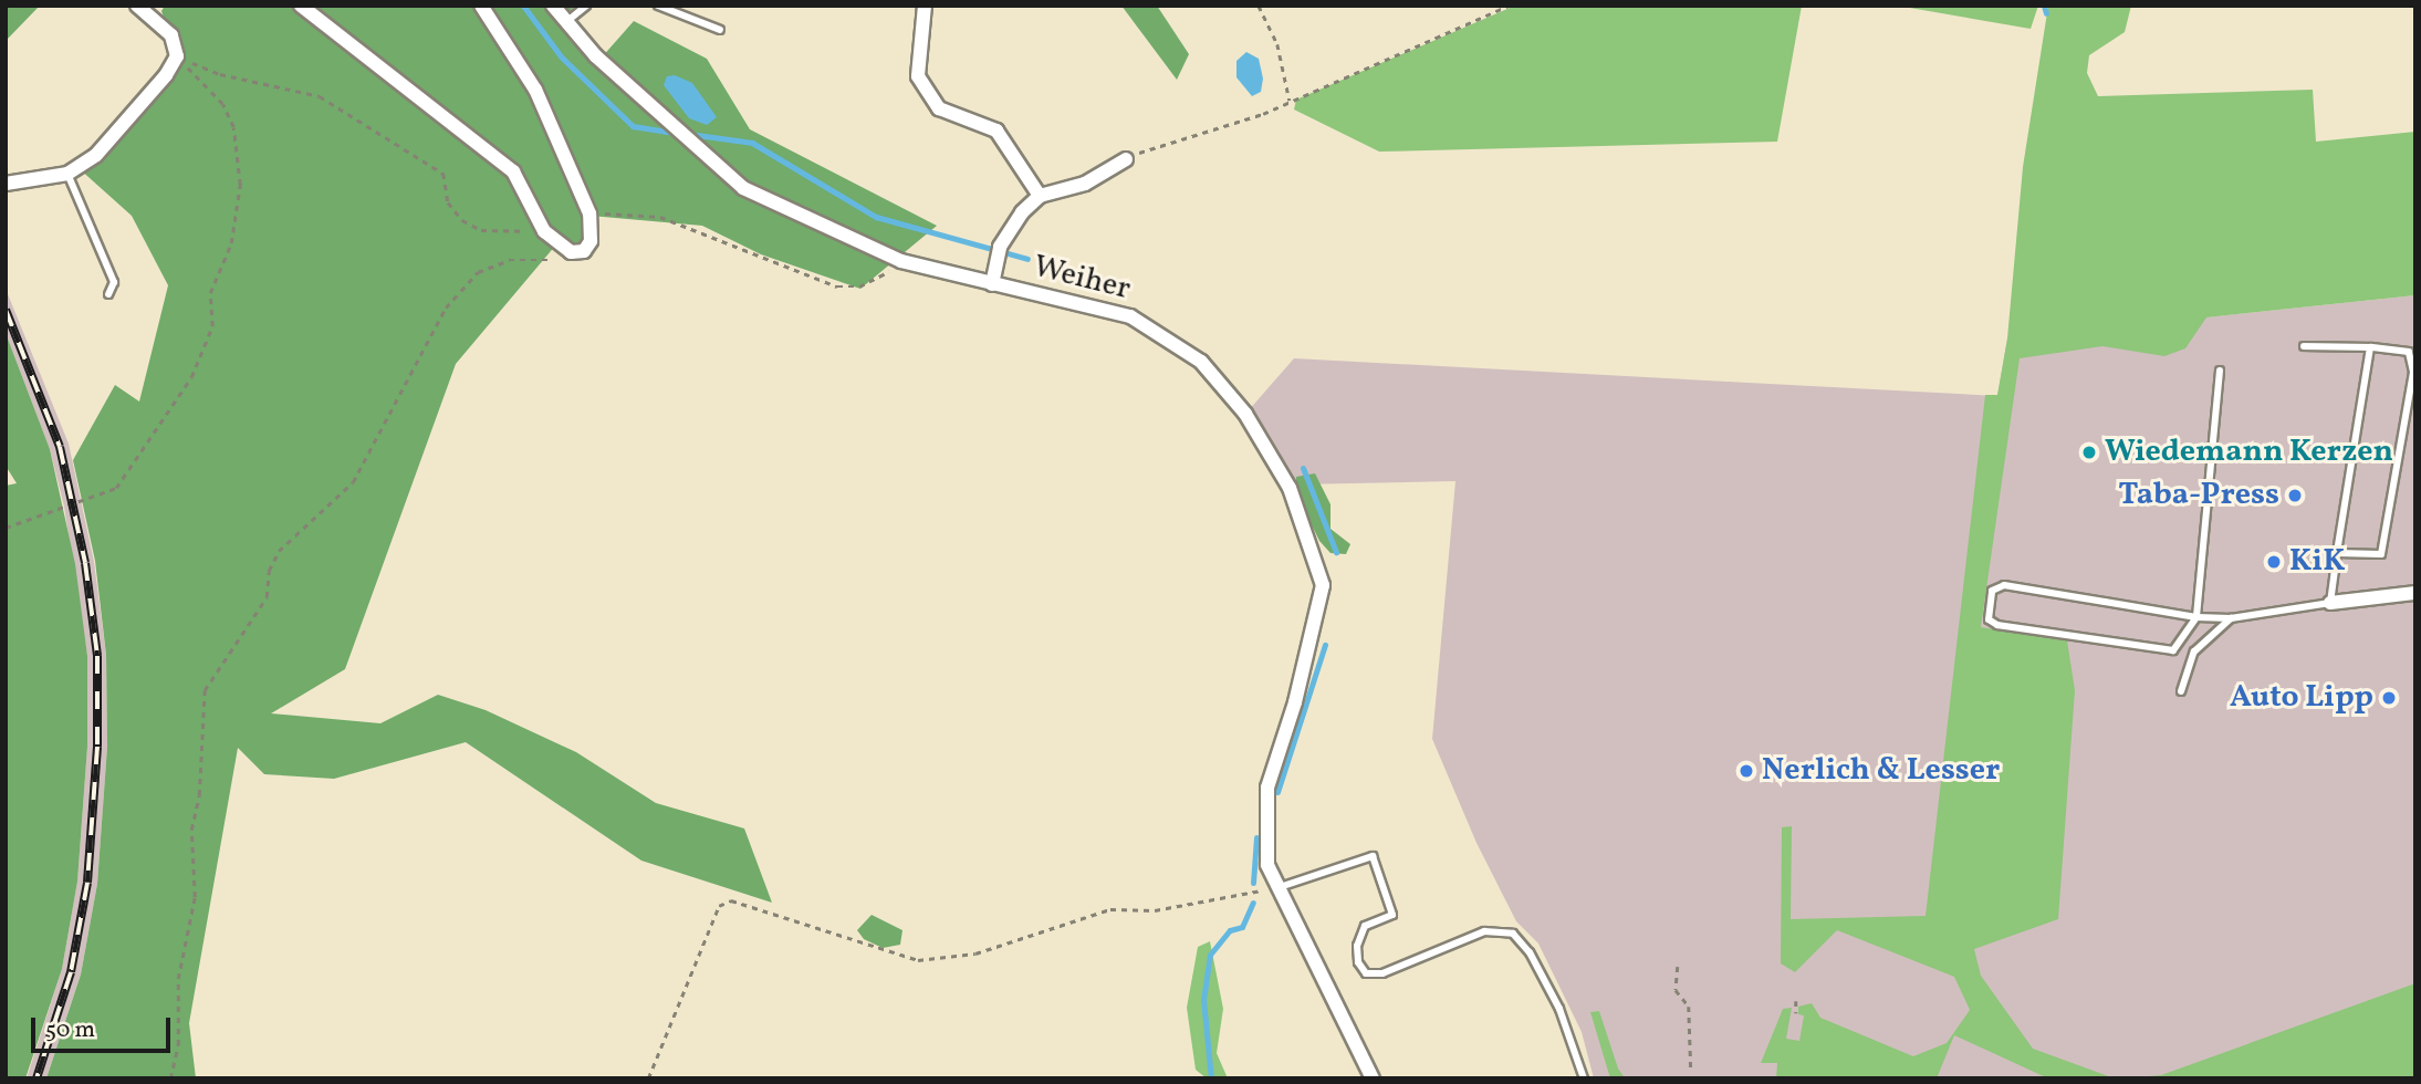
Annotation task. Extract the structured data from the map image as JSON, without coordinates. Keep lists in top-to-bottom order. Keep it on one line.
{"streets":{"street":["Weiher"]},"places":["Wiedemann Kerzen","Taba-Press","KiK","Auto Lipp","Nerlich & Lesser"],"scale_bar":"50 m"}
